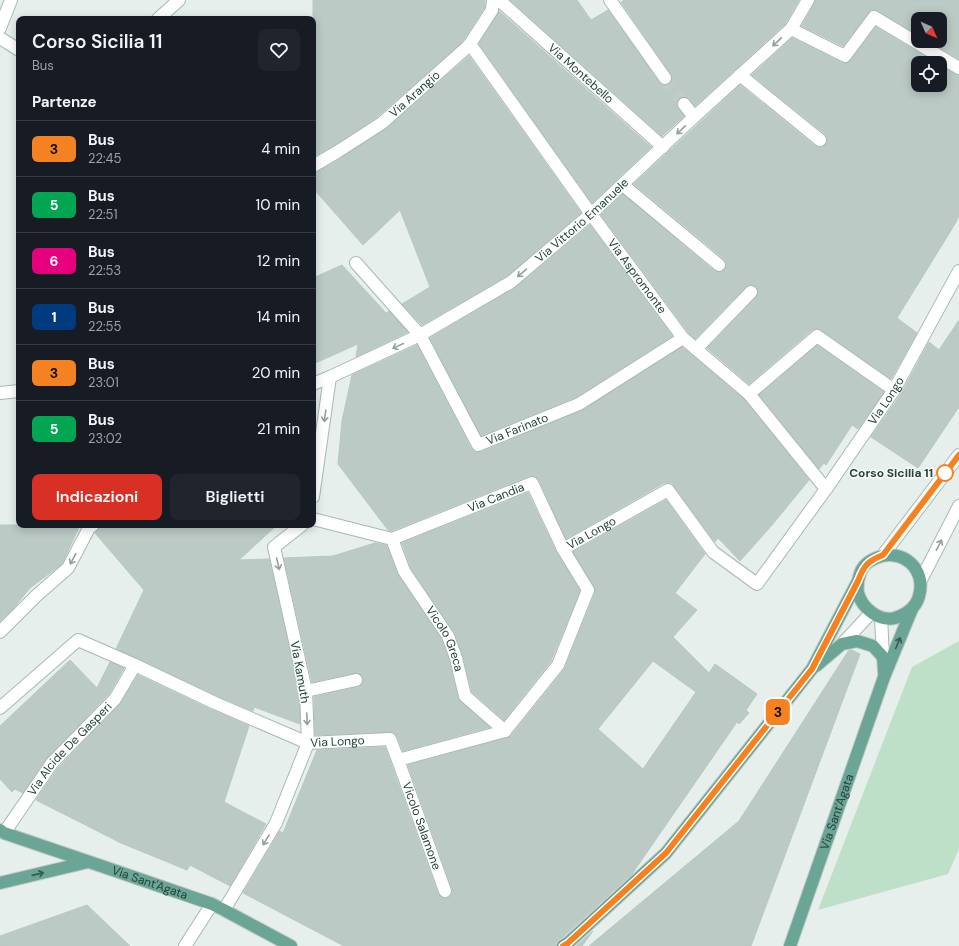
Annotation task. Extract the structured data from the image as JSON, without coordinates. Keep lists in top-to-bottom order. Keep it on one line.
{"streets":{"main road":["Via Sant'Agata"],"street":["Via Montebello","Via Arangio","Via Vittorio Emanuele","Via Aspromonte","Via Longo","Via Farinato","Via Candia","Vicolo Greca","Via Kamuth","Via Alcide De Gasperi","Vicolo Salamone"]},"crossings":[["Via Montebello","Via Vittorio Emanuele"],["Via Arangio","Via Aspromonte"],["Via Vittorio Emanuele","Via Aspromonte"],["Via Vittorio Emanuele","Via Farinato"],["Via Aspromonte","Via Longo"],["Via Aspromonte","Via Farinato"],["Via Longo","Via Candia"],["Via Longo","Vicolo Greca"],["Via Longo","Via Kamuth"],["Via Longo","Via Alcide De Gasperi"],["Via Longo","Vicolo Salamone"],["Via Candia","Vicolo Greca"],["Via Kamuth","Via Sant'Agata"],["Via Alcide De Gasperi","Via Sant'Agata"]],"one_way":["Via Vittorio Emanuele","Via Kamuth"],"places":["Corso Sicilia 11"],"lines":["bus line 3"],"north":"bottom right","page":{"on_map":"3","heading":[["Corso Sicilia 11","Bus"],"Partenze"],"list":[{"mark":"3","name":"Bus","note":"22:45","value":"4 min"},{"mark":"5","name":"Bus","note":"22:51","value":"10 min"},{"mark":"6","name":"Bus","note":"22:53","value":"12 min"},{"mark":"1","name":"Bus","note":"22:55","value":"14 min"},{"mark":"3","name":"Bus","note":"23:01","value":"20 min"},{"mark":"5","name":"Bus","note":"23:02","value":"21 min"}],"buttons":["Indicazioni","Biglietti"]}}
